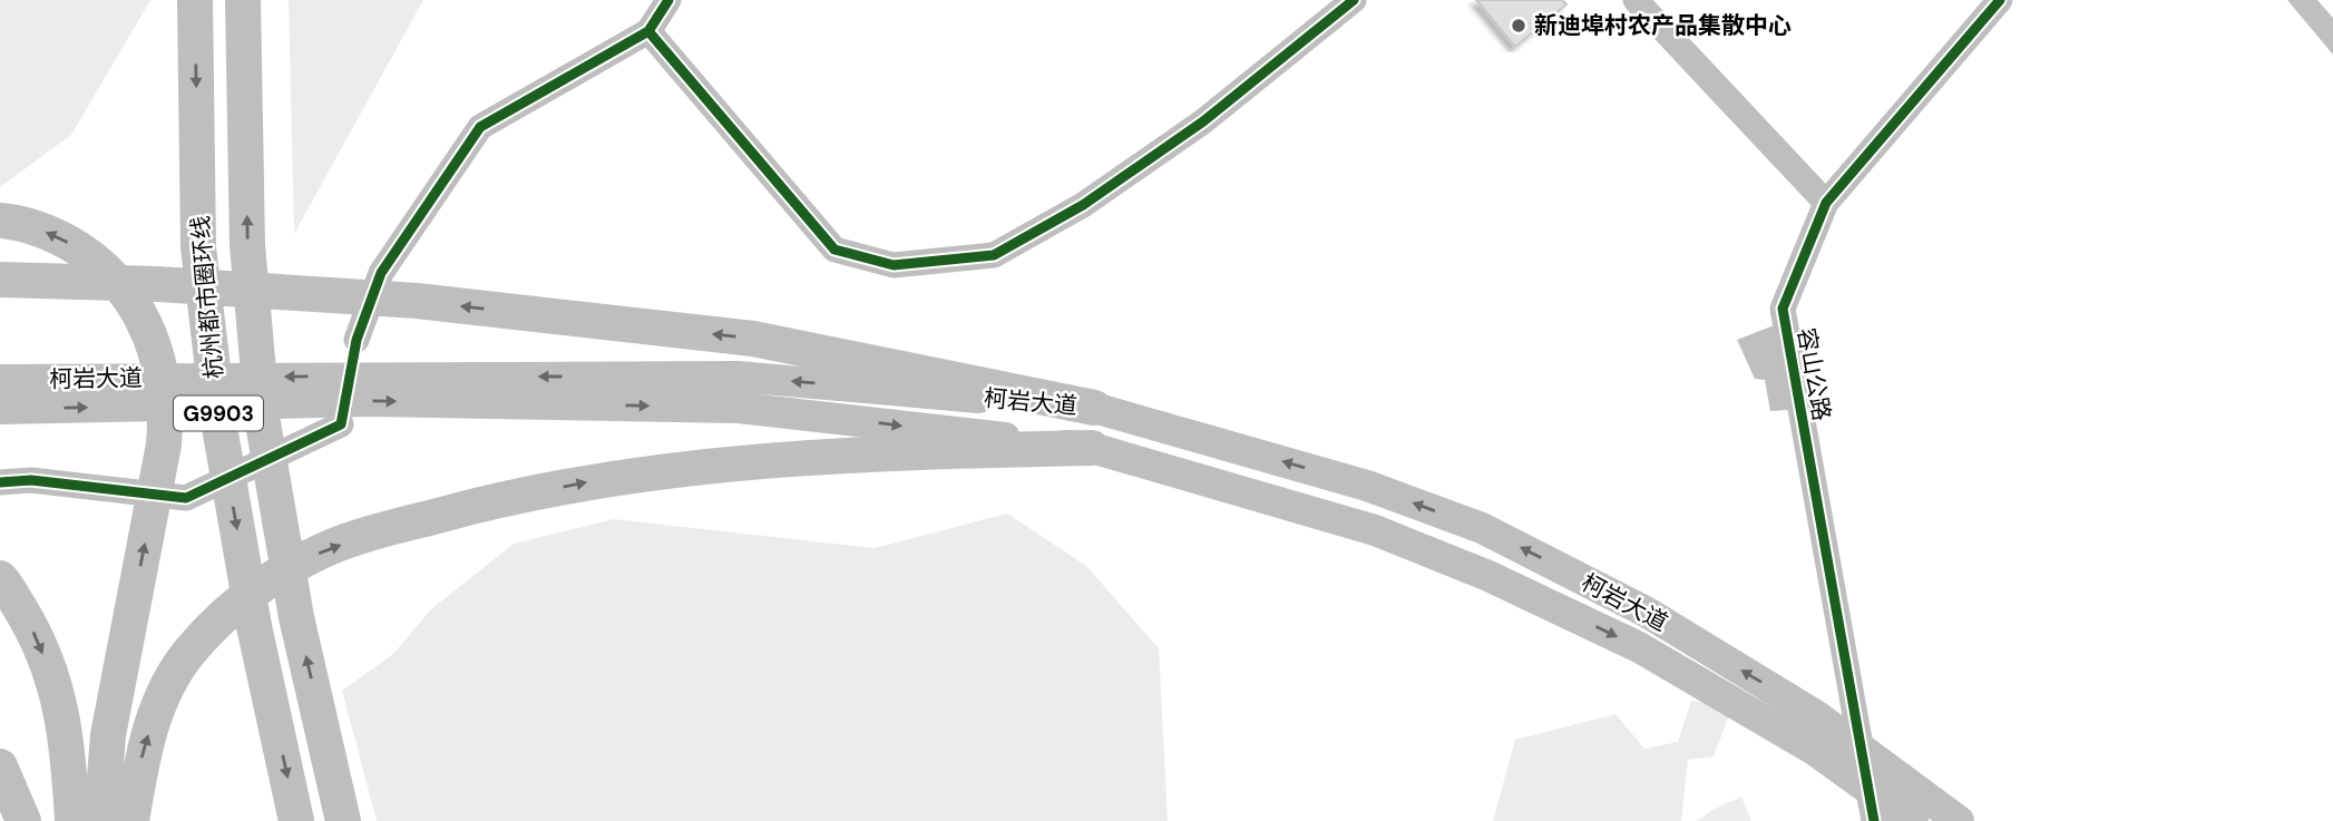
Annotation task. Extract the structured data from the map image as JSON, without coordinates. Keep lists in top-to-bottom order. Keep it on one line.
{"streets":{"highway":["杭州都市圈环线","G9903"],"main road":["柯岩大道"],"street":["容山公路"]},"places":["新迪埠村农产品集散中心"]}
